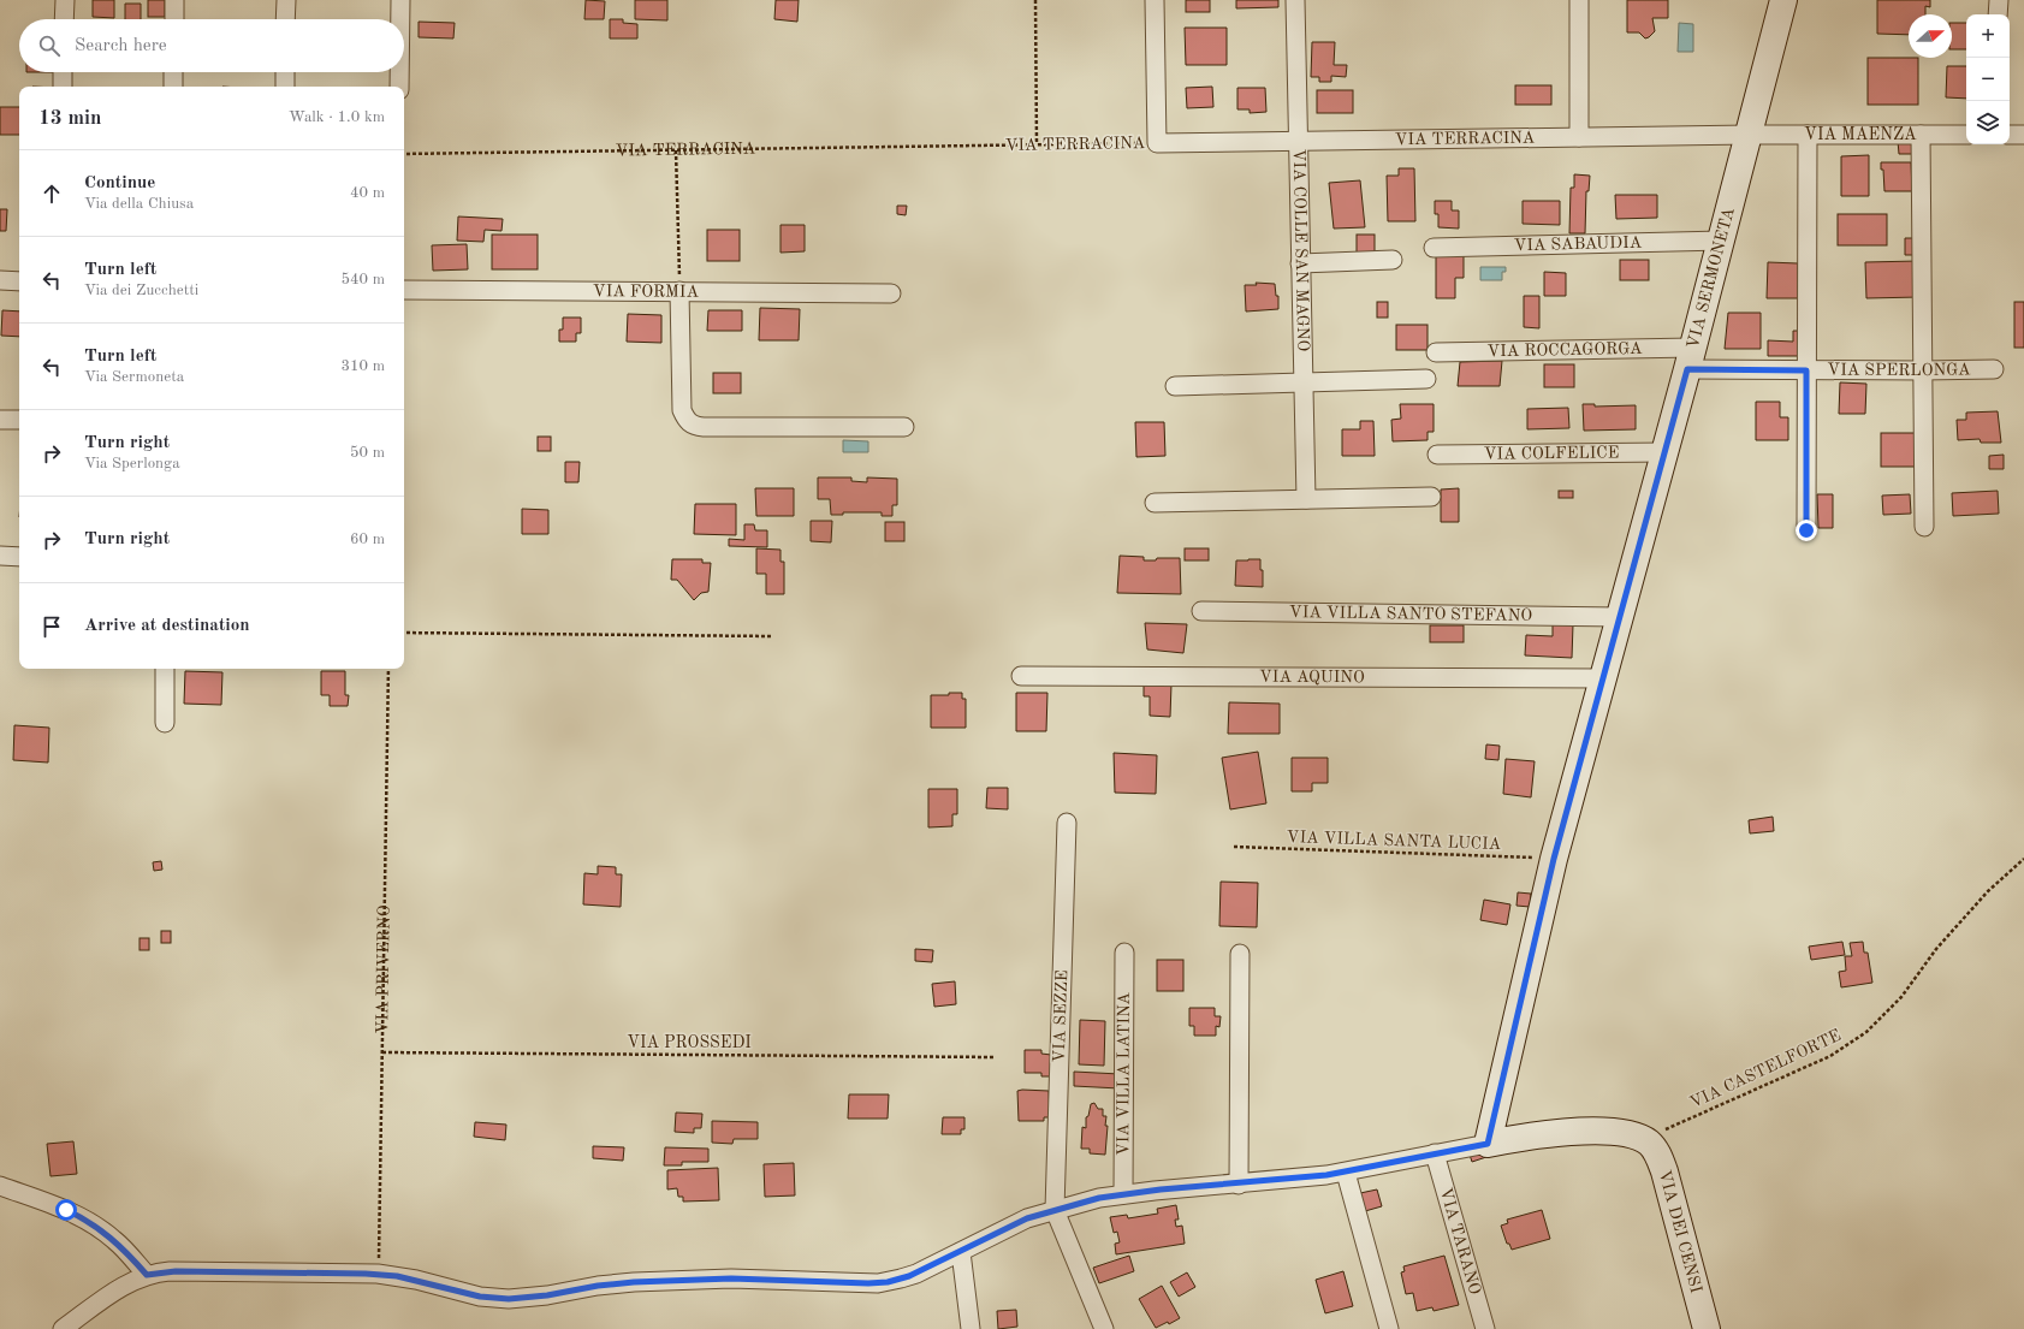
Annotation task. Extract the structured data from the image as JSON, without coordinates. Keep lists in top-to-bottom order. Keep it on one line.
{"streets":{"street":["VIA MAENZA","VIA TERRACINA","VIA SABAUDIA","VIA COLLE SAN MAGNO","VIA SERMONETA","VIA FORMIA","VIA ROCCAGORGA","VIA SPERLONGA","VIA COLFELICE","VIA VILLA SANTO STEFANO","VIA AQUINO","VIA SEZZE","VIA VILLA LATINA","VIA DEI CENSI","VIA TARANO"],"path":["VIA VILLA SANTA LUCIA","VIA PRIVERNO","VIA PROSSEDI","VIA CASTELFORTE"]},"crossings":[["VIA MAENZA","VIA TERRACINA"],["VIA MAENZA","VIA SERMONETA"],["VIA TERRACINA","VIA COLLE SAN MAGNO"],["VIA TERRACINA","VIA SERMONETA"],["VIA SABAUDIA","VIA SERMONETA"],["VIA SERMONETA","VIA ROCCAGORGA"],["VIA SERMONETA","VIA SPERLONGA"],["VIA SERMONETA","VIA COLFELICE"],["VIA SERMONETA","VIA VILLA SANTO STEFANO"],["VIA SERMONETA","VIA AQUINO"],["VIA SERMONETA","VIA VILLA SANTA LUCIA"],["VIA ROCCAGORGA","VIA SPERLONGA"],["VIA PRIVERNO","VIA PROSSEDI"],["VIA CASTELFORTE","VIA DEI CENSI"]],"north":"right","page":{"map_buttons":["+","−"],"search":"Search here","heading":["13 min","Walk · 1.0 km"],"list":[["Continue","Via della Chiusa","40 m"],["Turn left","Via dei Zucchetti","540 m"],["Turn left","Via Sermoneta","310 m"],["Turn right","Via Sperlonga","50 m"],["Turn right","60 m"],"Arrive at destination"]}}
